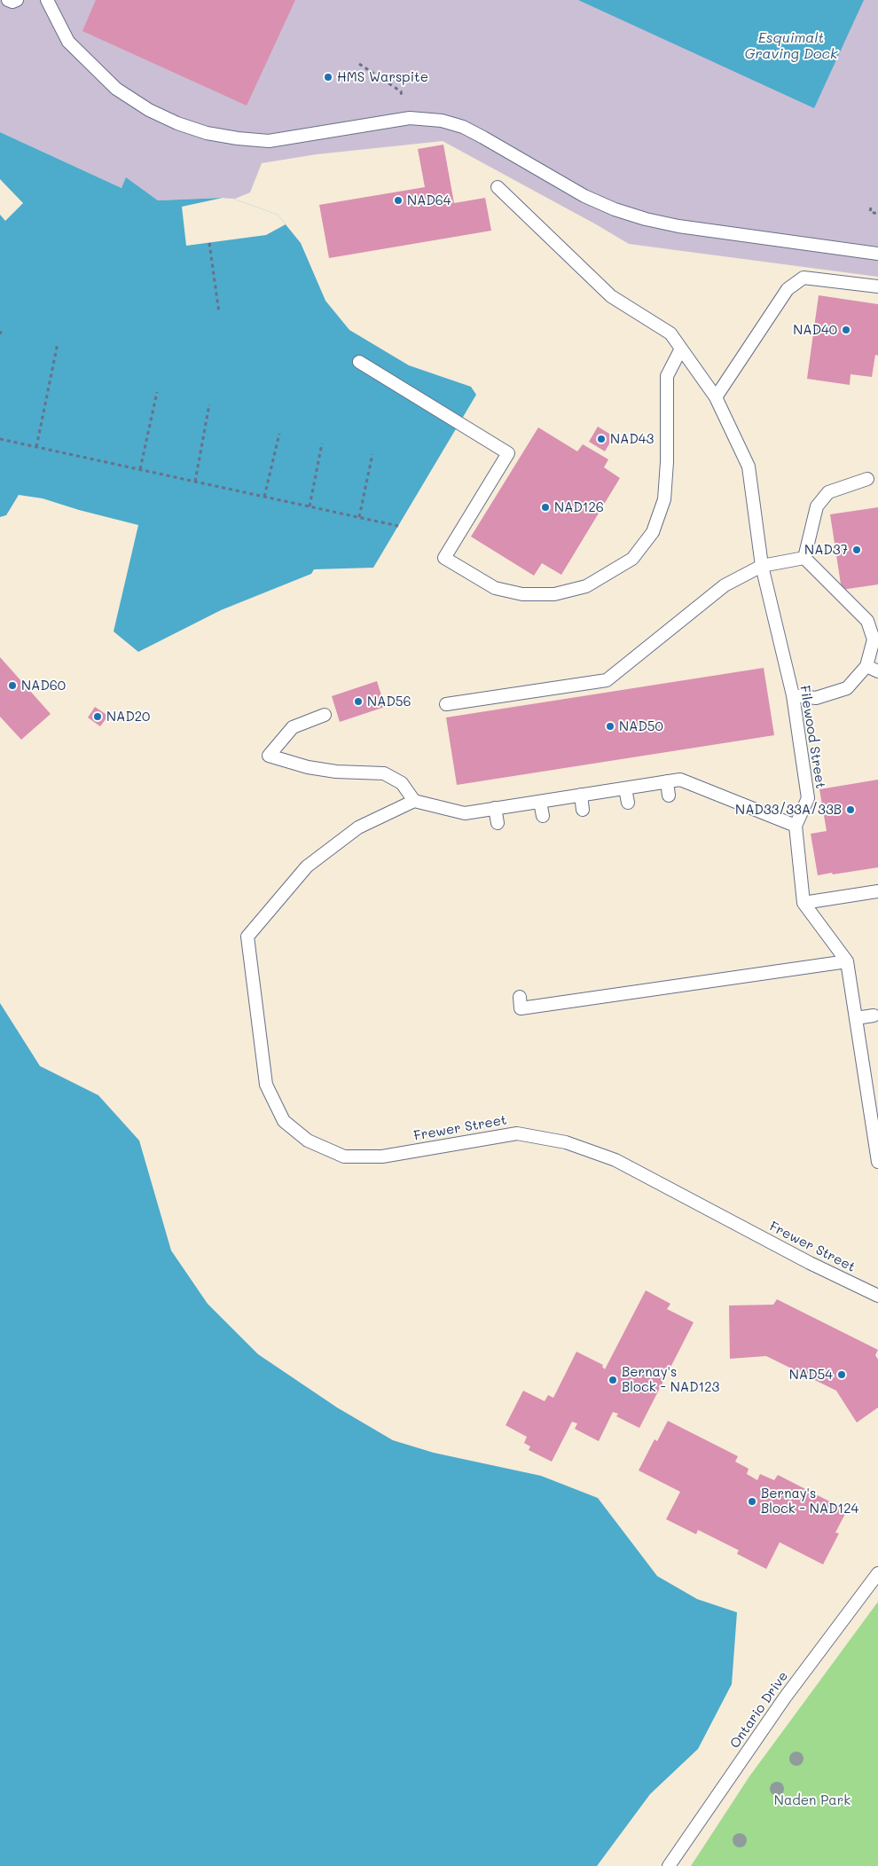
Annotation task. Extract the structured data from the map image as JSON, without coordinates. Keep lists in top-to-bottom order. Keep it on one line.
{"streets":{"lane":["Filewood Street","Frewer Street","Ontario Drive"]},"water":["Esquimalt Graving Dock"],"parks":["Naden Park"],"places":["HMS Warspite","NAD64","NAD40","NAD43","NAD126","NAD37","NAD60","NAD56","NAD20","NAD50","NAD33/33A/33B","NAD54","Bernay's Block - NAD123","Bernay's Block - NAD124"]}
